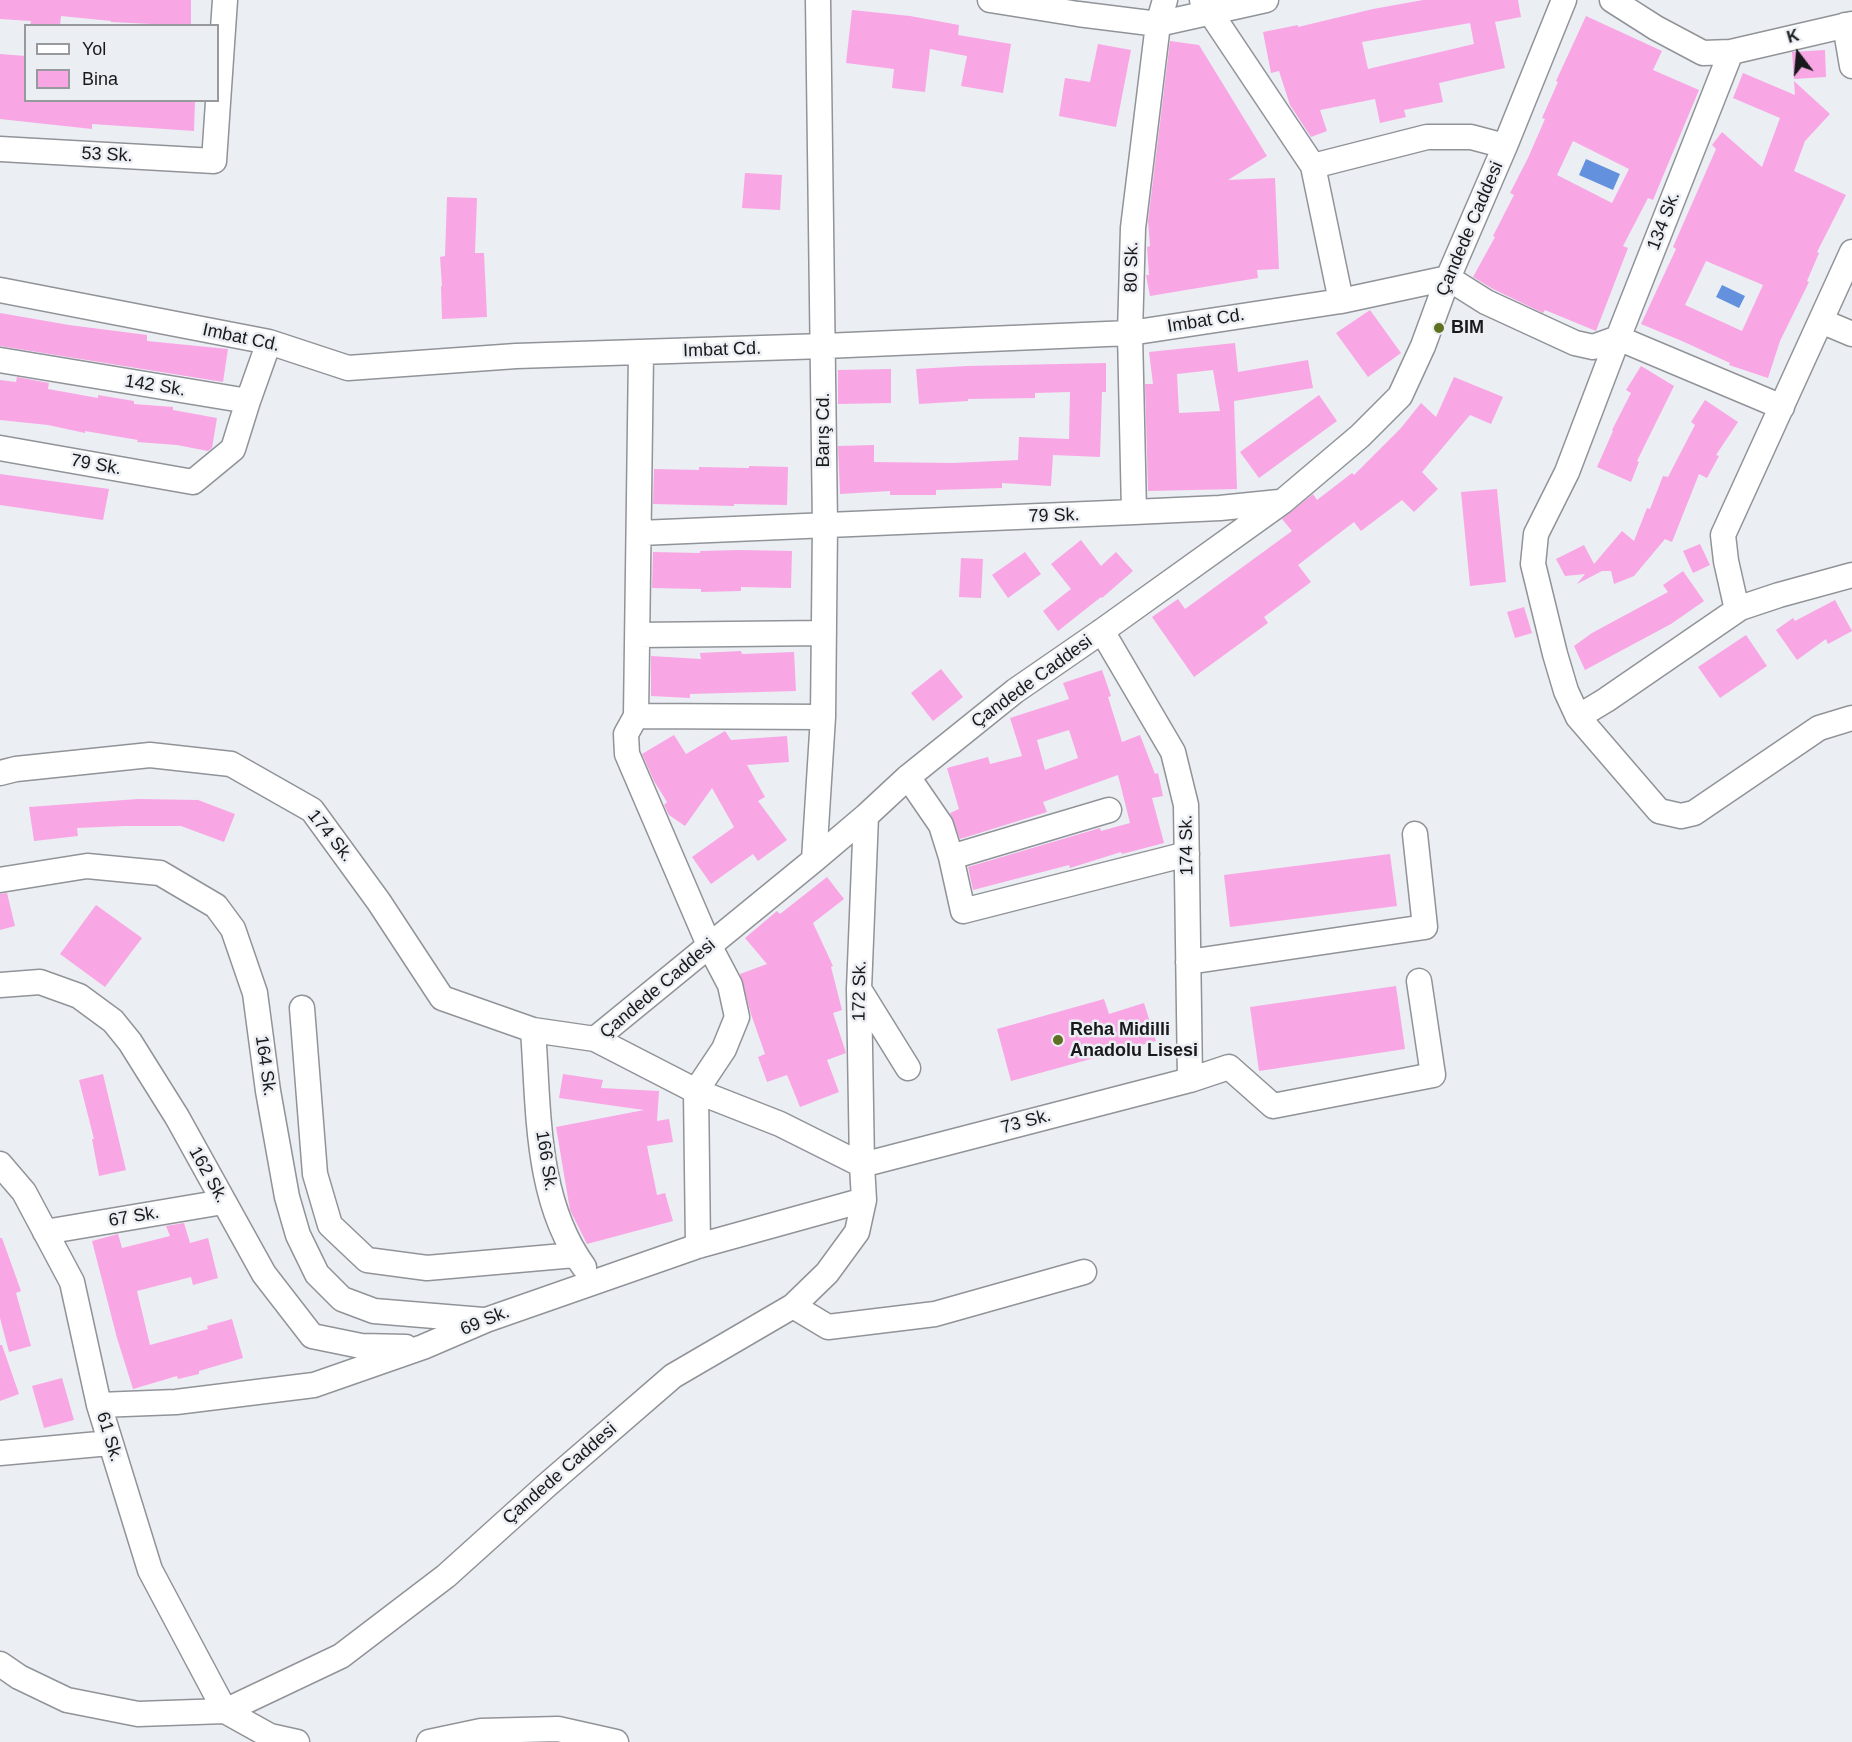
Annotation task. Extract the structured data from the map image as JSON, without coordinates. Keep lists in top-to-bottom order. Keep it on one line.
{"streets":{"street":["53 Sk.","134 Sk.","Çandede Caddesi","80 Sk.","Imbat Cd.","142 Sk.","Barış Cd.","79 Sk.","174 Sk.","172 Sk.","164 Sk.","73 Sk.","166 Sk.","162 Sk.","67 Sk.","69 Sk.","61 Sk."]},"crossings":[["Çandede Caddesi","Imbat Cd."],["Çandede Caddesi","Barış Cd."],["Çandede Caddesi","79 Sk."],["Çandede Caddesi","174 Sk."],["Çandede Caddesi","172 Sk."],["Çandede Caddesi","73 Sk."],["Çandede Caddesi","69 Sk."],["Çandede Caddesi","61 Sk."],["80 Sk.","Imbat Cd."],["80 Sk.","79 Sk."],["Imbat Cd.","Barış Cd."],["142 Sk.","79 Sk."],["Barış Cd.","79 Sk."],["174 Sk.","73 Sk."],["174 Sk.","166 Sk."],["172 Sk.","73 Sk."],["164 Sk.","69 Sk."],["166 Sk.","69 Sk."],["162 Sk.","67 Sk."],["162 Sk.","69 Sk."],["67 Sk.","61 Sk."],["69 Sk.","61 Sk."]],"places":["BIM","Reha Midilli Anadolu Lisesi"],"legend":["Yol","Bina"],"north":"top"}
